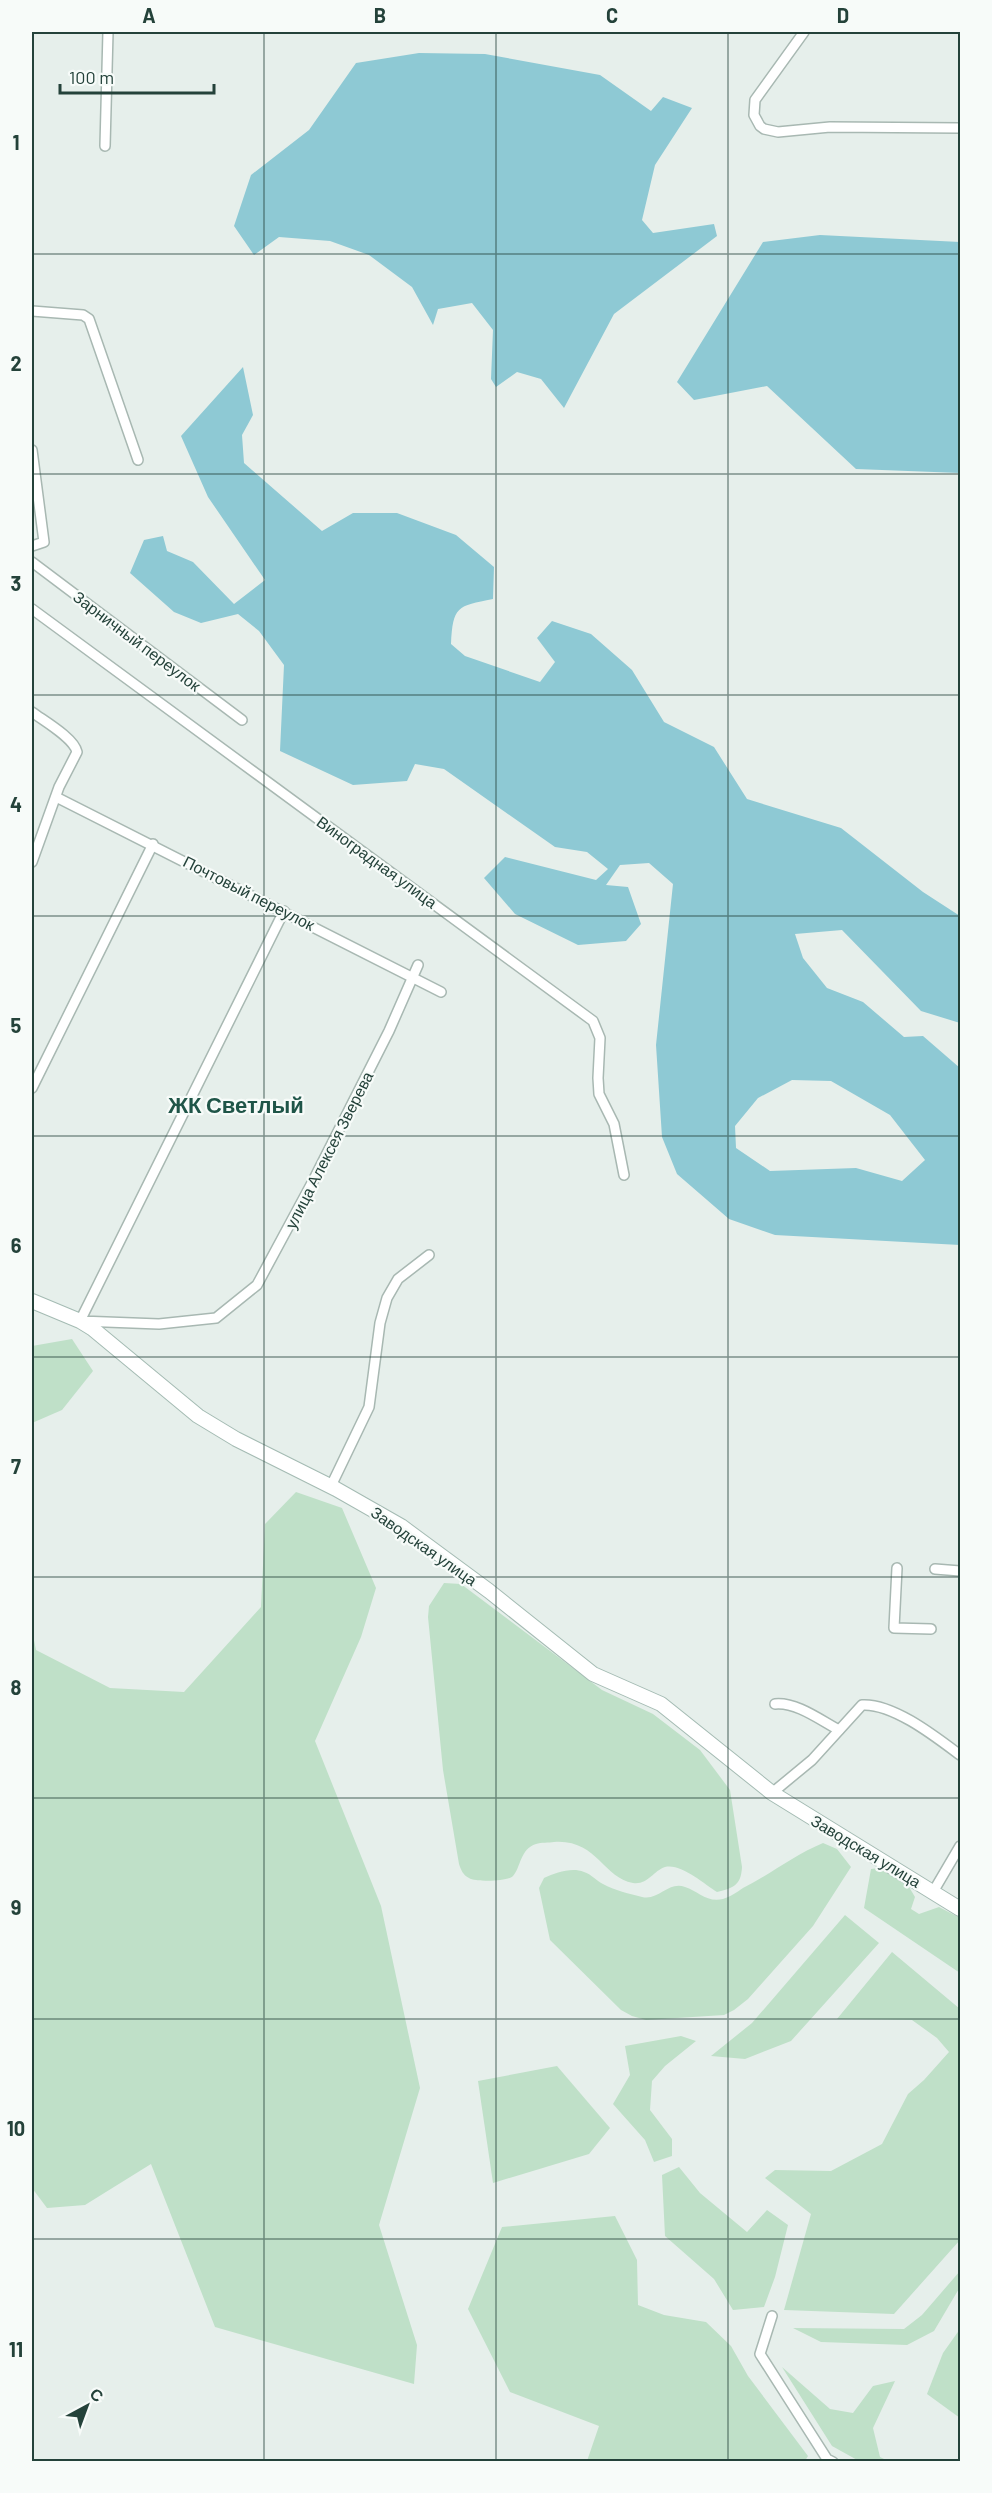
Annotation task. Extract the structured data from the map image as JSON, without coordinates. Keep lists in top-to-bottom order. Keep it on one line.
{"streets":{"street":["Зарничный переулок","Виноградная улица","Почтовый переулок","улица Алексея Зверева","Заводская улица"]},"crossings":[["Почтовый переулок","улица Алексея Зверева"],["улица Алексея Зверева","Заводская улица"]],"districts":["ЖК Светлый"],"scale_bar":"100 m","north":"top right","grid":{"columns":["A","B","C","D"],"rows":["1","2","3","4","5","6","7","8","9","10","11"]}}
